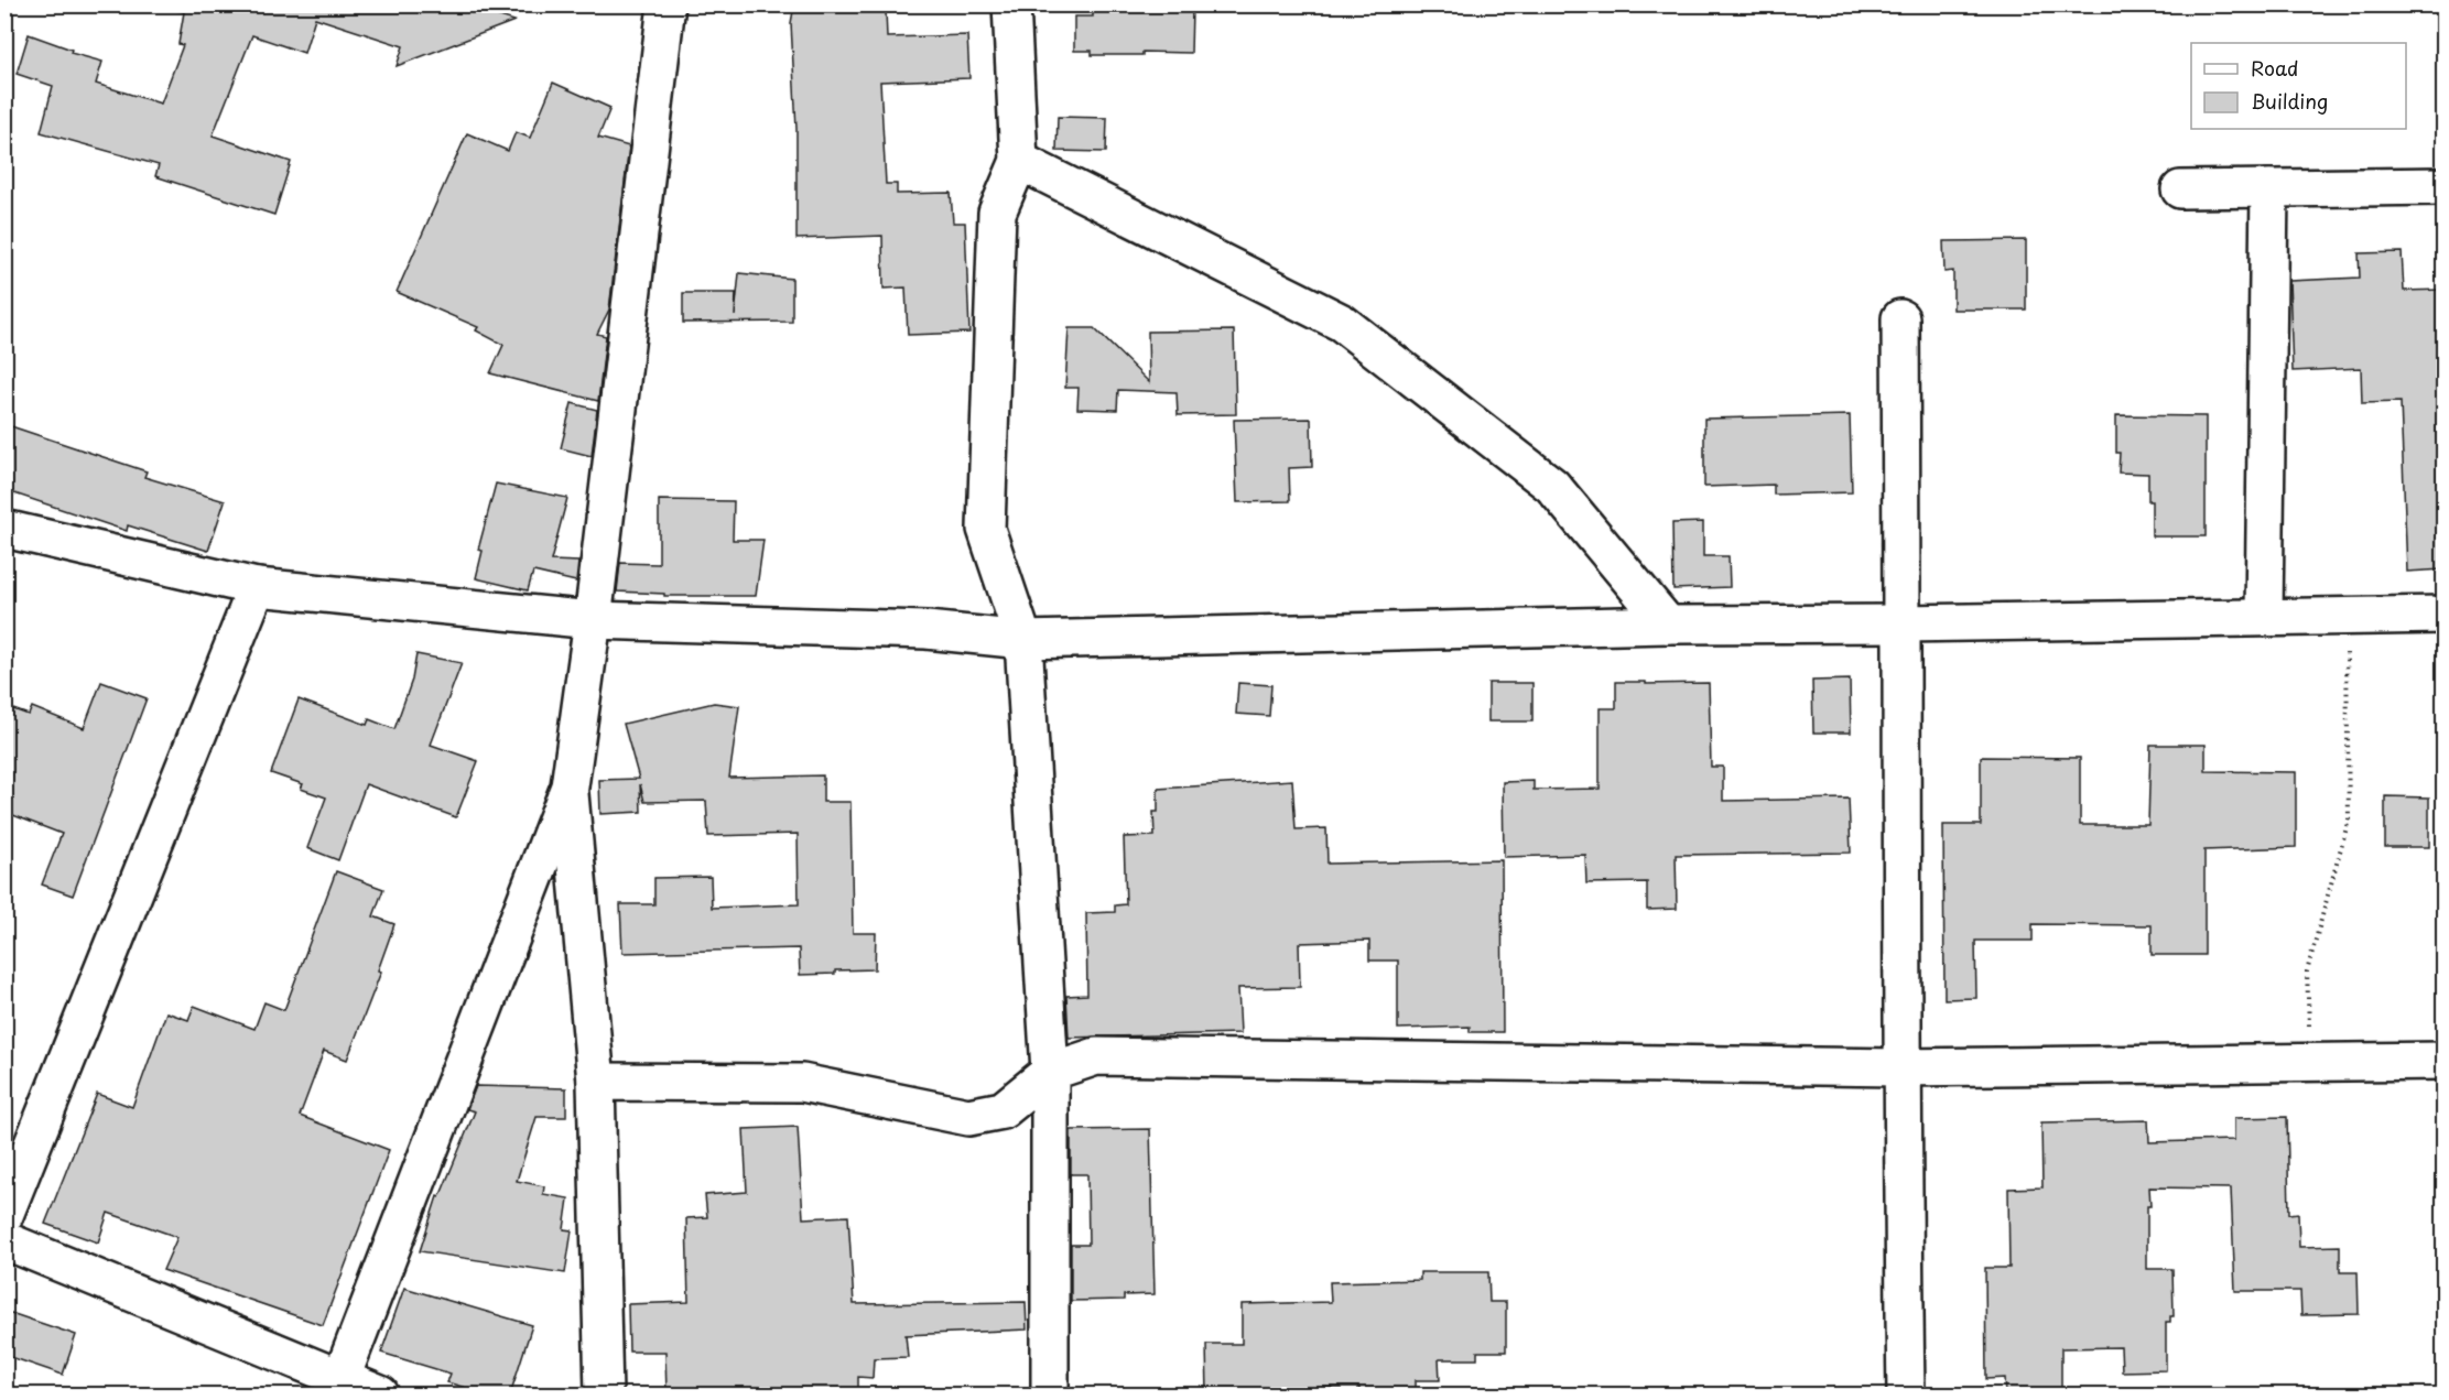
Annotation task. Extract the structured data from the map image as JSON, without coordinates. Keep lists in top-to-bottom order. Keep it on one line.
{"legend":["Road","Building"]}
